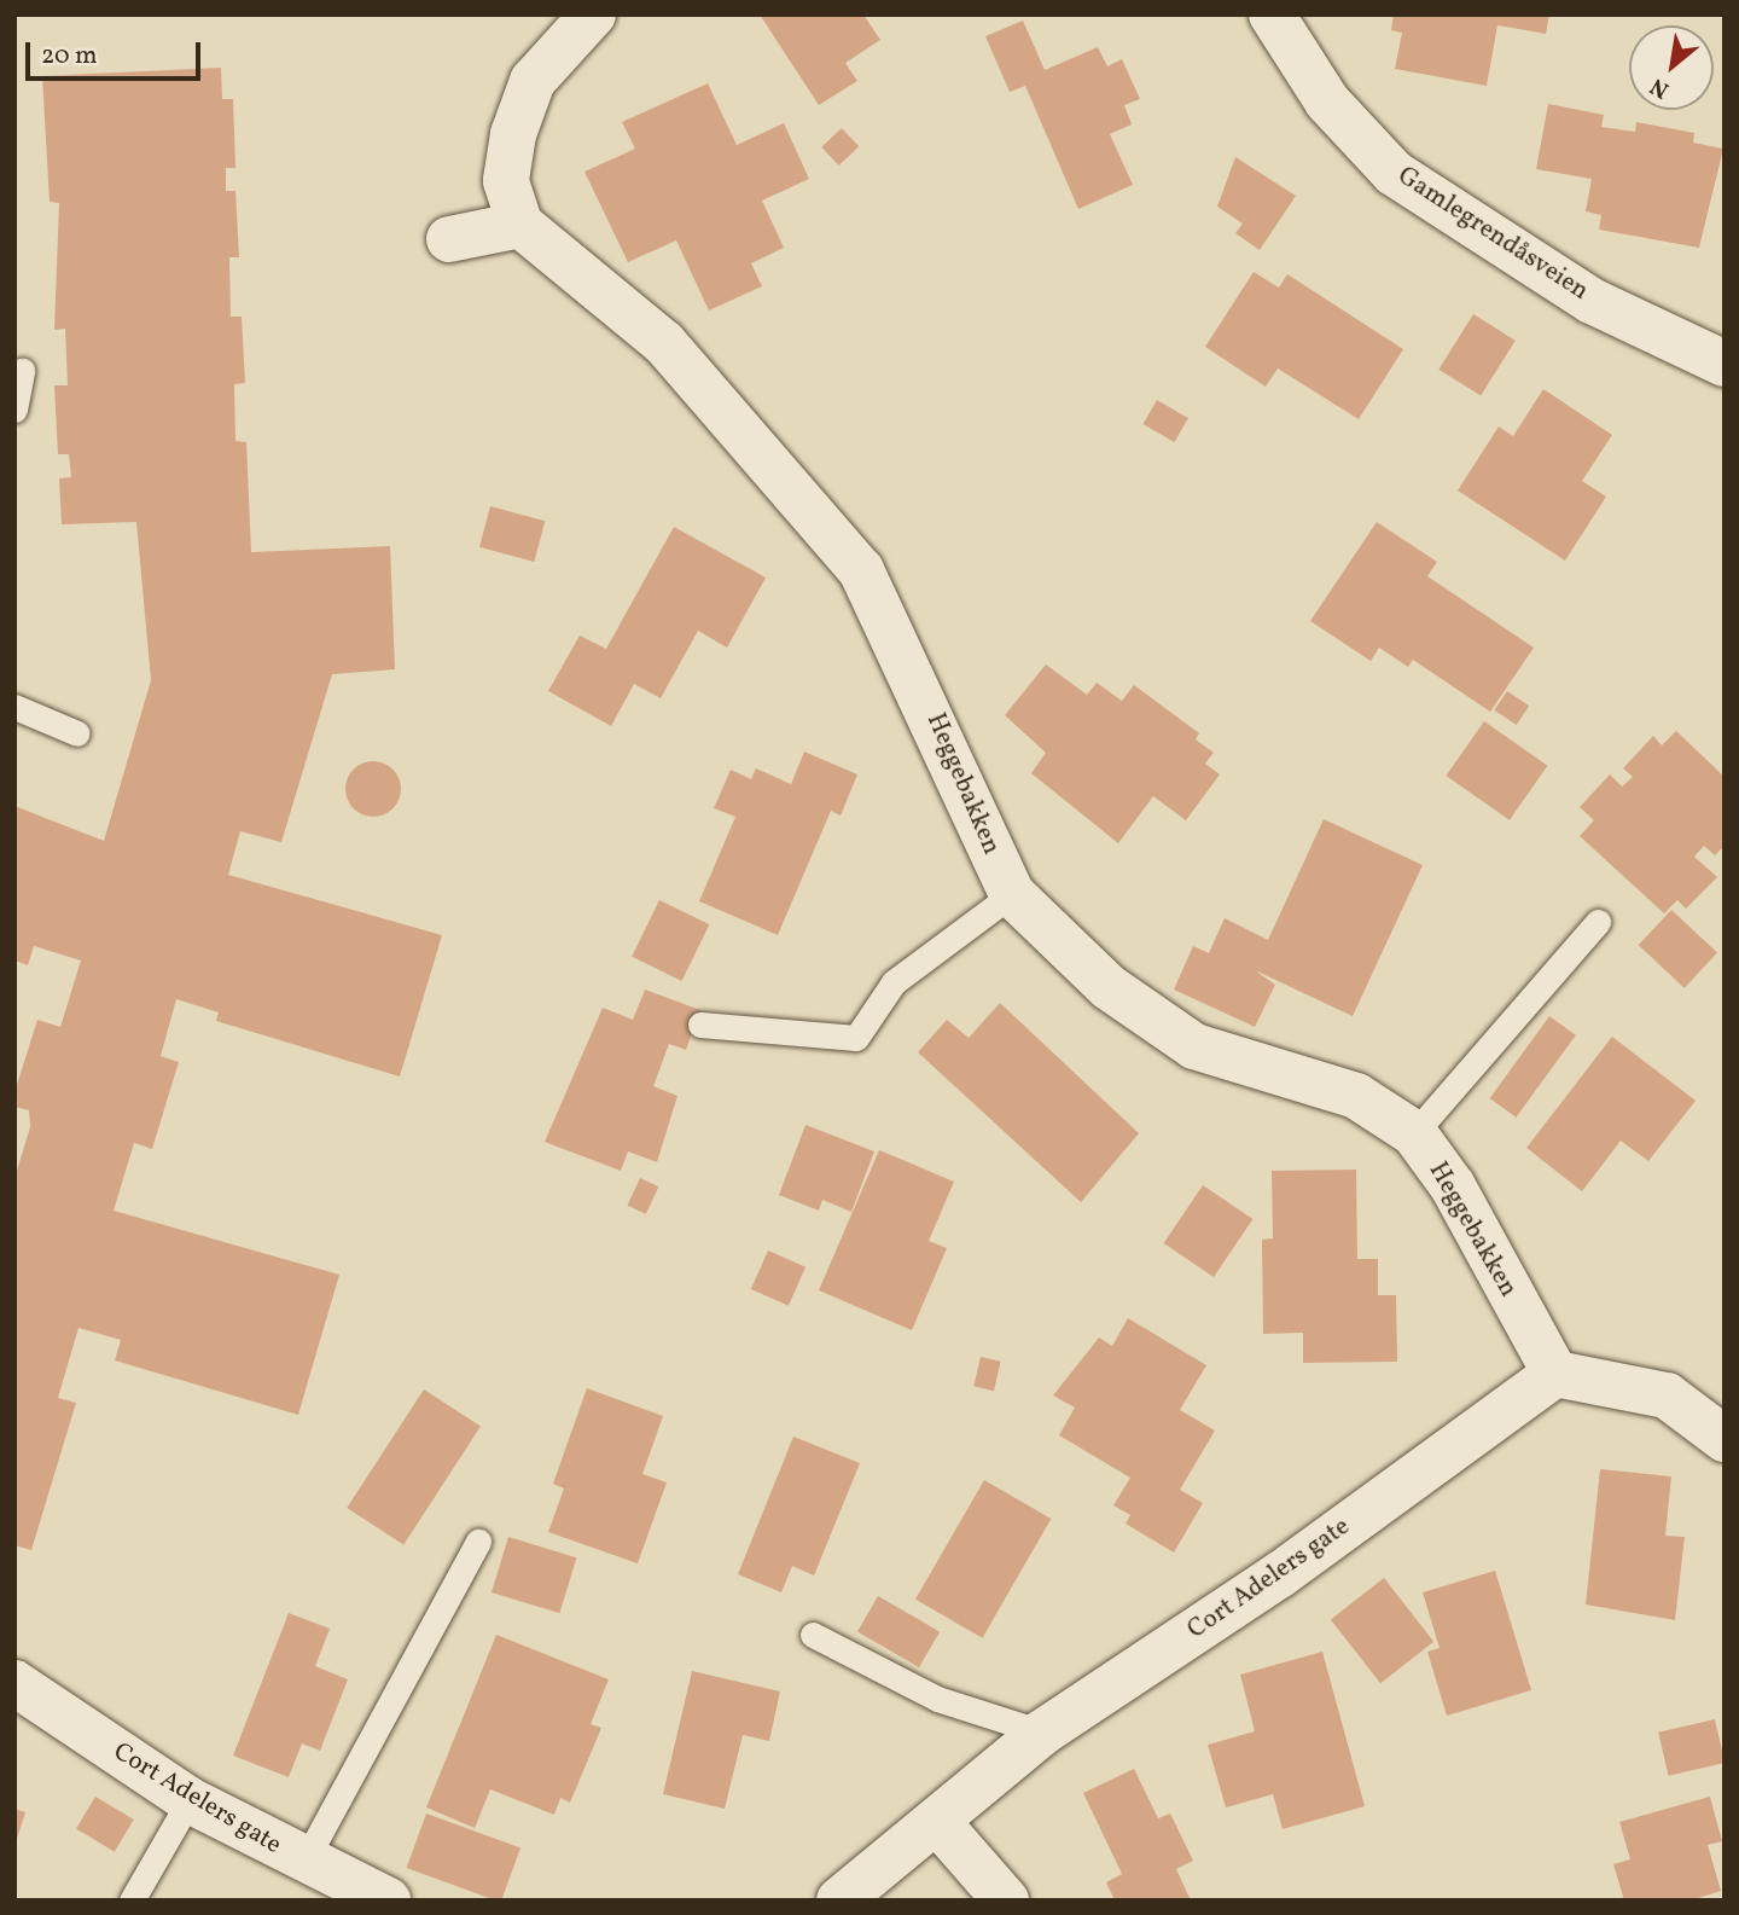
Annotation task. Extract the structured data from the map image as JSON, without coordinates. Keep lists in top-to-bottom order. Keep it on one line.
{"streets":{"street":["Gamlegrendåsveien","Heggebakken","Cort Adelers gate"]},"crossings":[["Heggebakken","Cort Adelers gate"]],"scale_bar":"20 m","north":"bottom left"}
